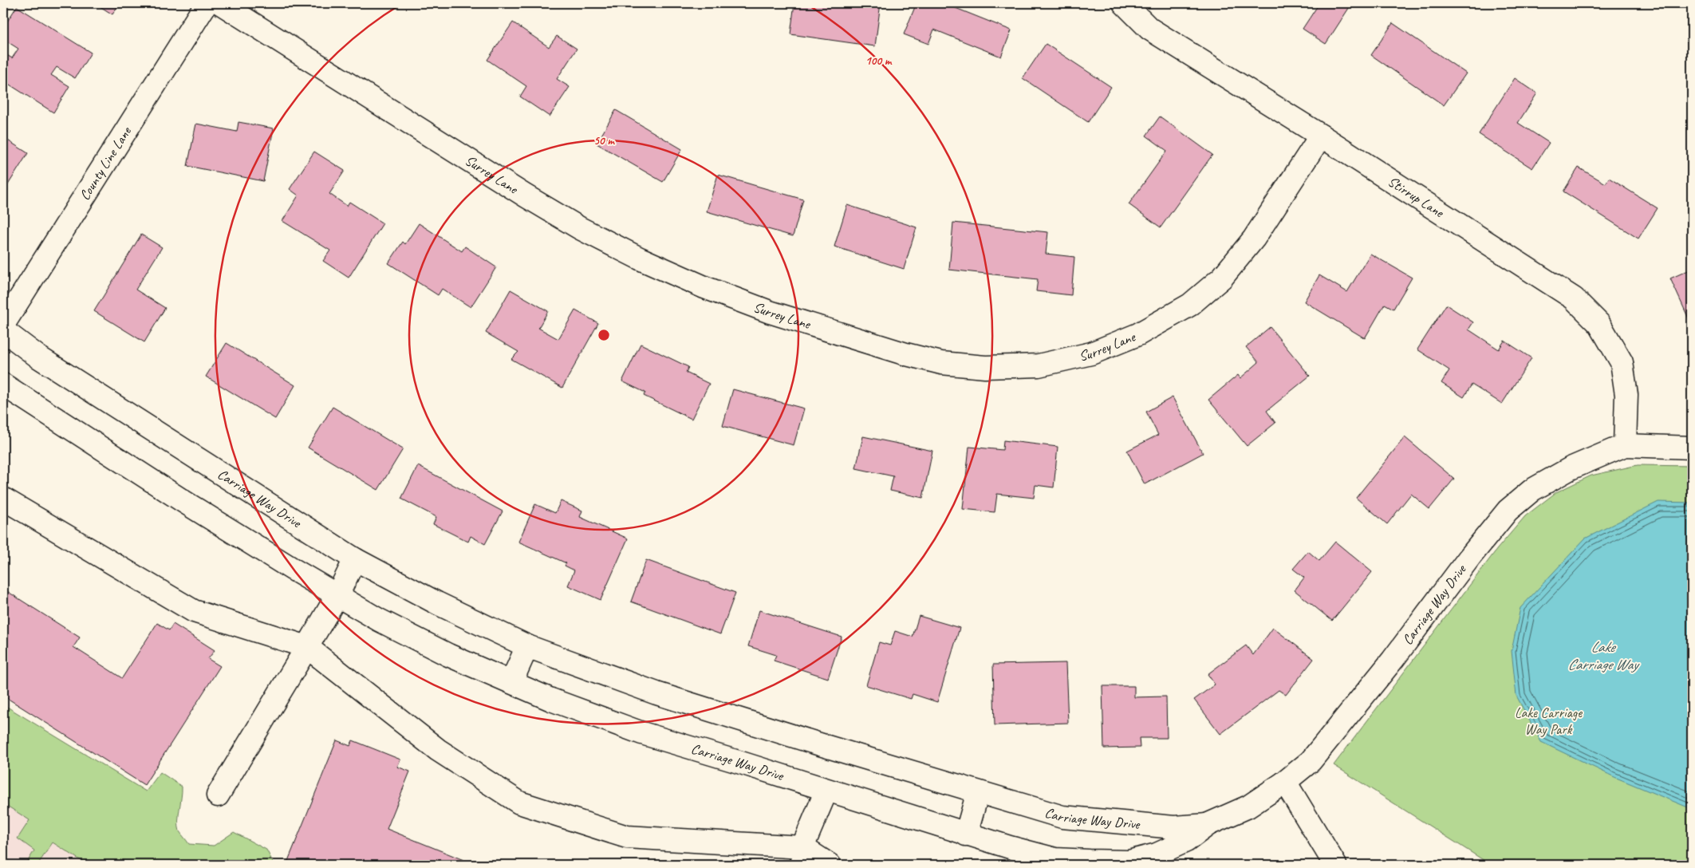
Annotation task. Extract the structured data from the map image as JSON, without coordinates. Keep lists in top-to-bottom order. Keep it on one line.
{"streets":{"street":["County Line Lane","Surrey Lane","Stirrup Lane","Carriage Way Drive"]},"crossings":[["Surrey Lane","Stirrup Lane"],["Stirrup Lane","Carriage Way Drive"]],"water":["Lake Carriage Way"],"parks":["Lake Carriage Way Park"],"rings":["100 m","50 m"]}
